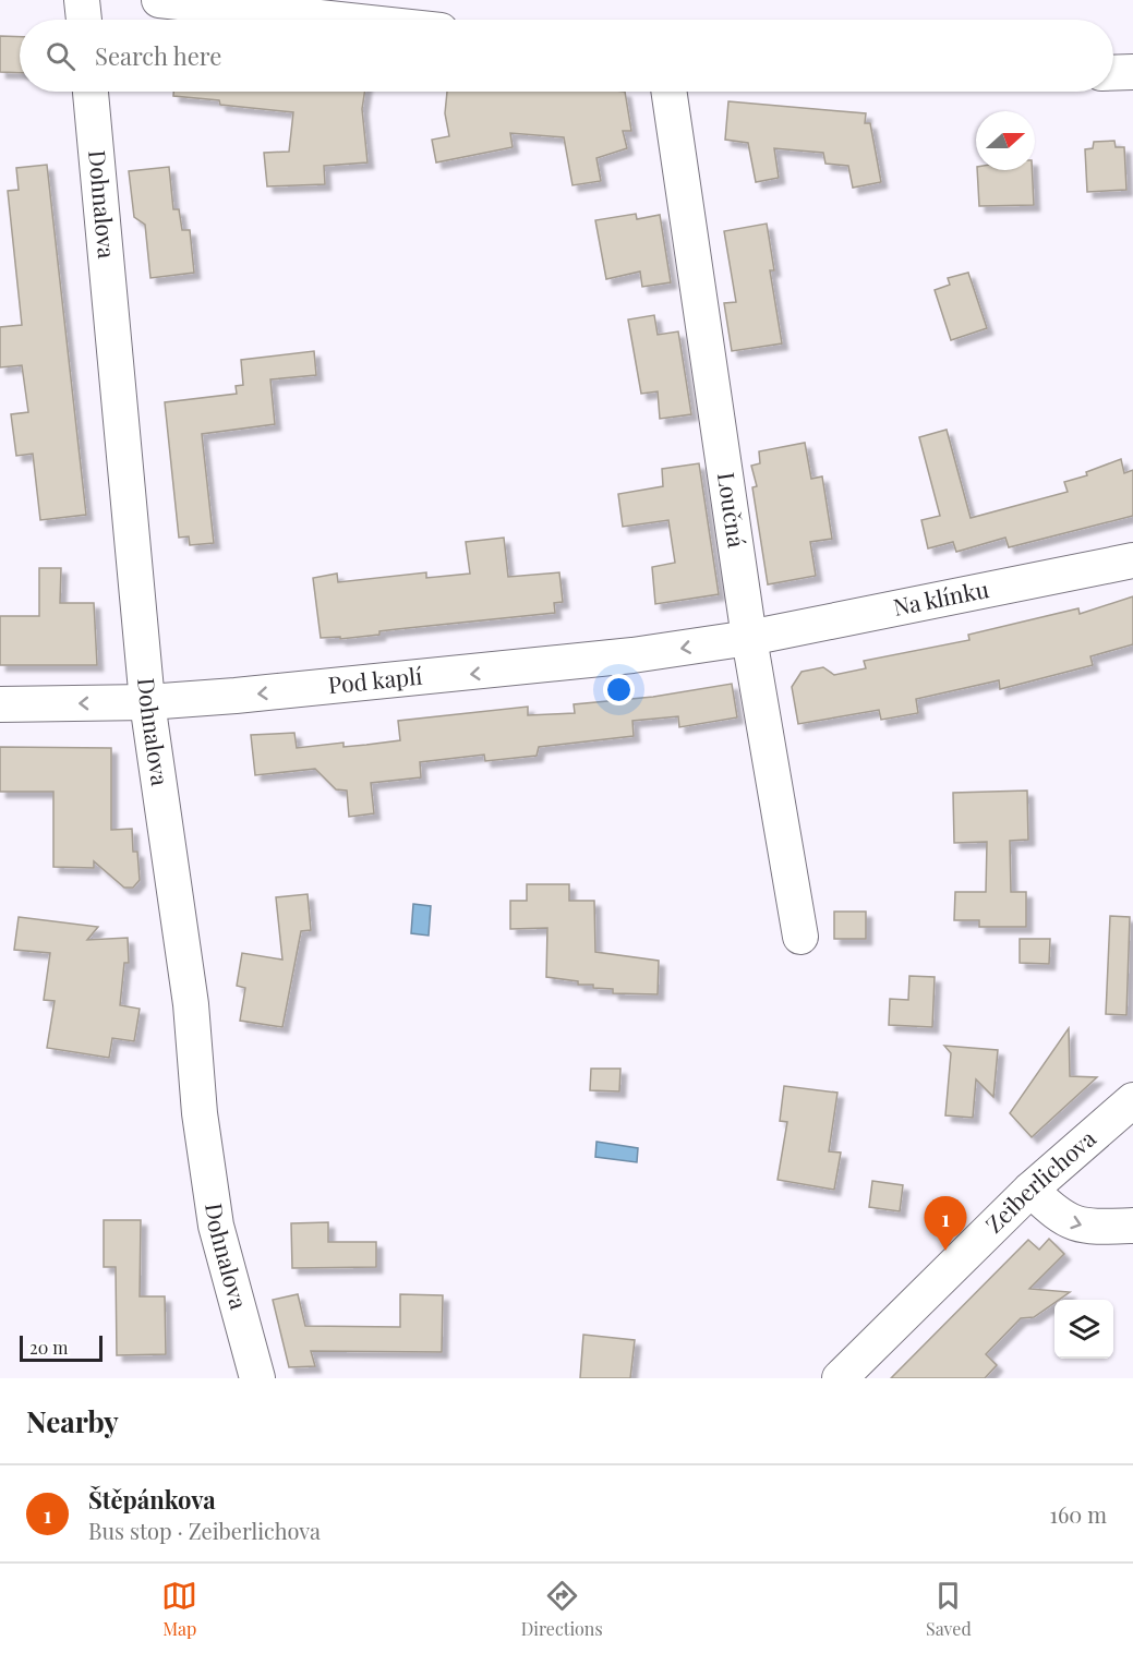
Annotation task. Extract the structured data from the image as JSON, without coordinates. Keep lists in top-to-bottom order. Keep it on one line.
{"streets":{"street":["Dohnalova","Loučná","Na klínku","Pod kaplí","Zeiberlichova"]},"crossings":[["Dohnalova","Pod kaplí"],["Loučná","Na klínku"],["Loučná","Pod kaplí"],["Na klínku","Pod kaplí"]],"one_way":["Pod kaplí"],"scale_bar":"20 m","north":"right","page":{"search":"Search here","pins":"1","scale":"20 m","heading":"Nearby","list":[{"mark":"1","name":"Štěpánkova","note":"Bus stop · Zeiberlichova","value":"160 m"}],"nav":["Map","Directions","Saved"]}}
